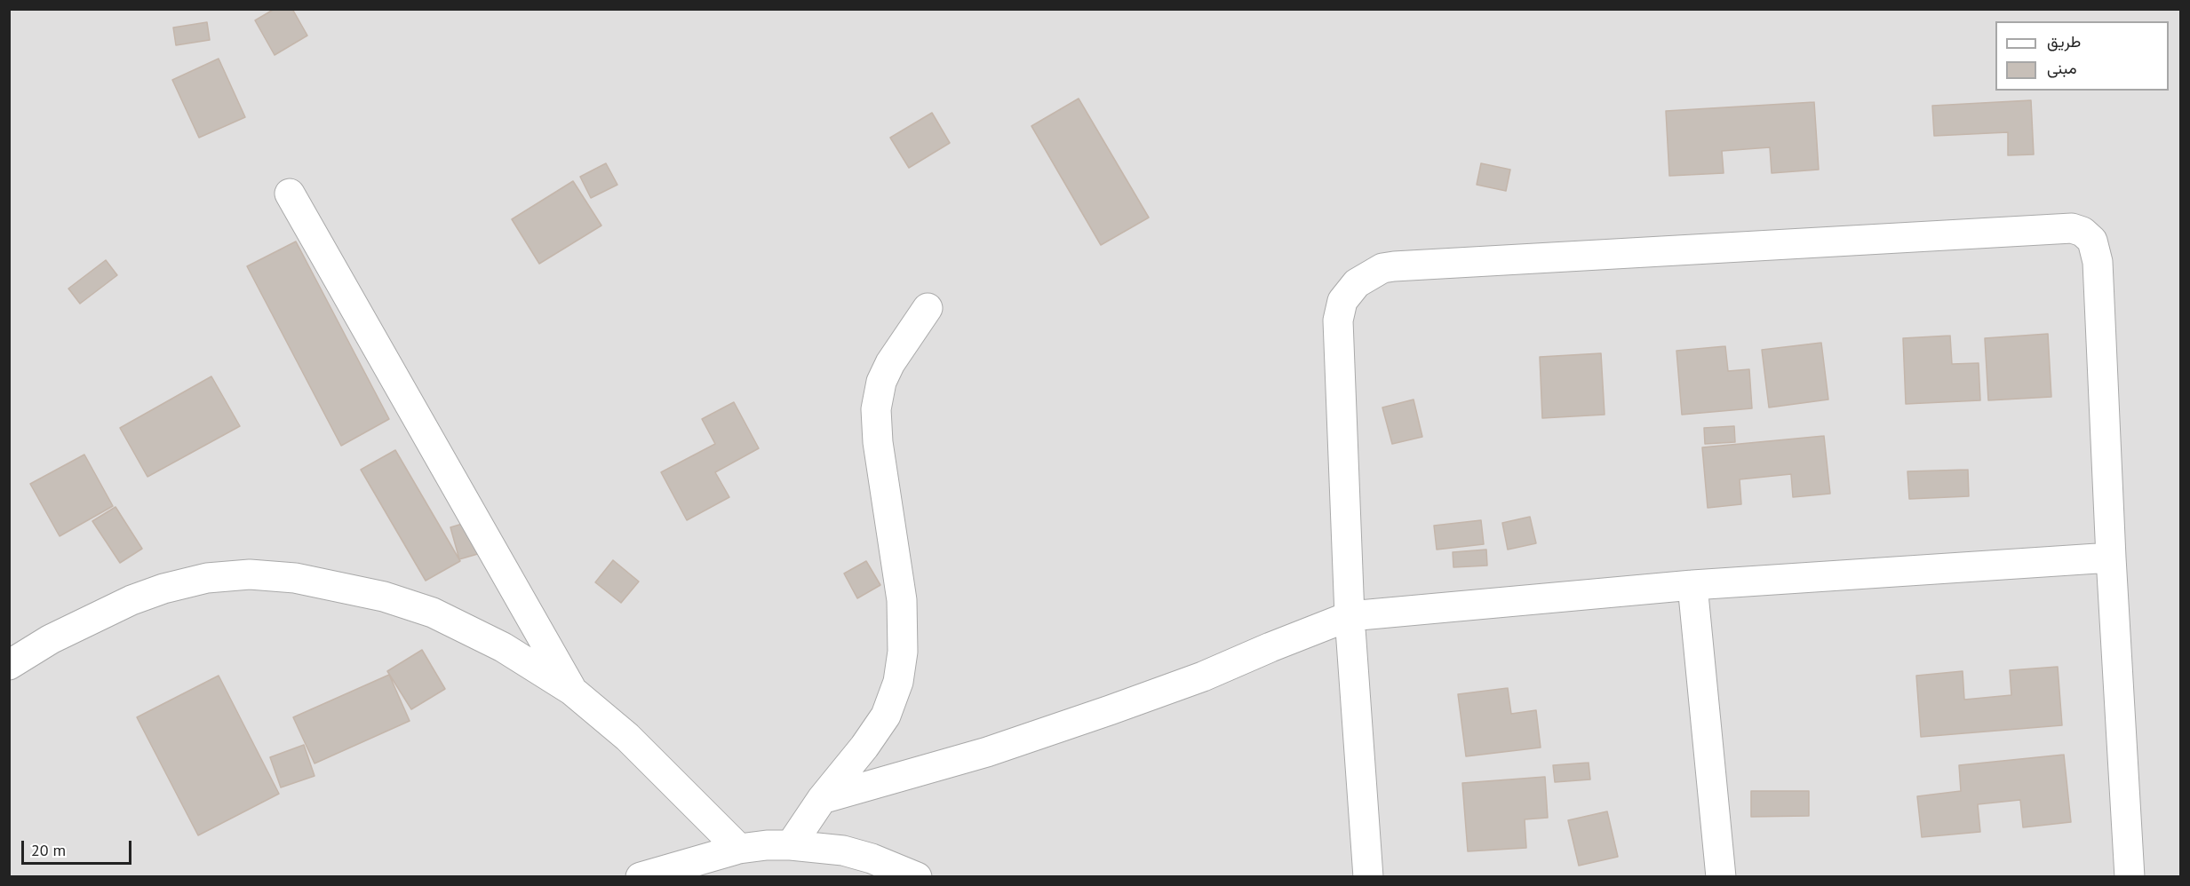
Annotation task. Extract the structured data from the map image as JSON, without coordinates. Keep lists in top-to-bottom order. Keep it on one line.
{"legend":["طريق","مبنى"],"scale_bar":"20 m"}
